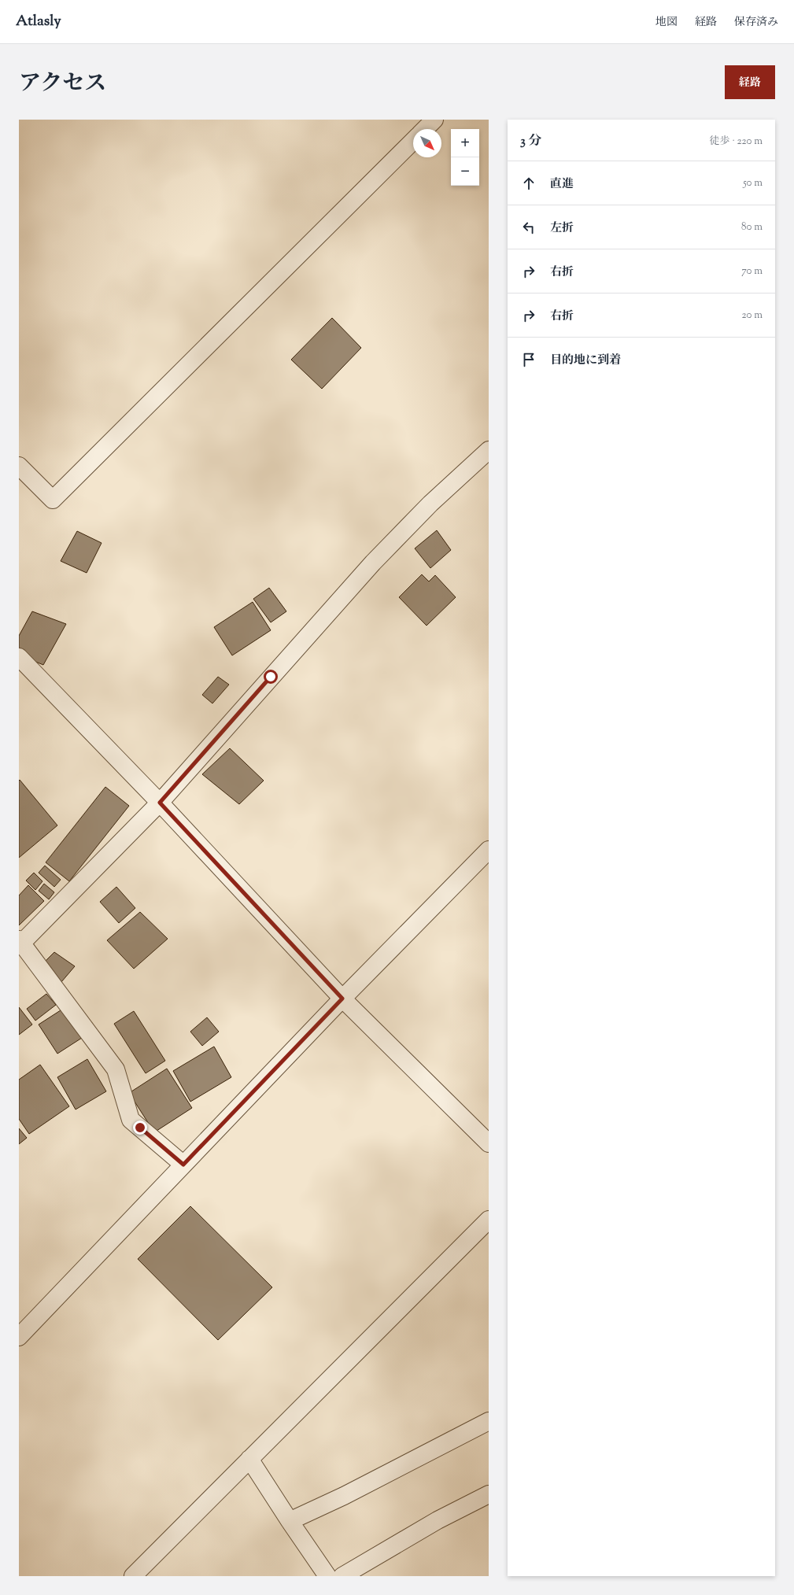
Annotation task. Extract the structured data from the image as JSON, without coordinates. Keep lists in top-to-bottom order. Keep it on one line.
{"north":"bottom right","page":{"header":"Atlasly","nav":["地図","経路","保存済み"],"title":"アクセス","buttons":"経路","heading":["3 分","徒歩 · 220 m"],"map_buttons":["+","−"],"list":[["直進","50 m"],["左折","80 m"],["右折","70 m"],["右折","20 m"],"目的地に到着"]}}
